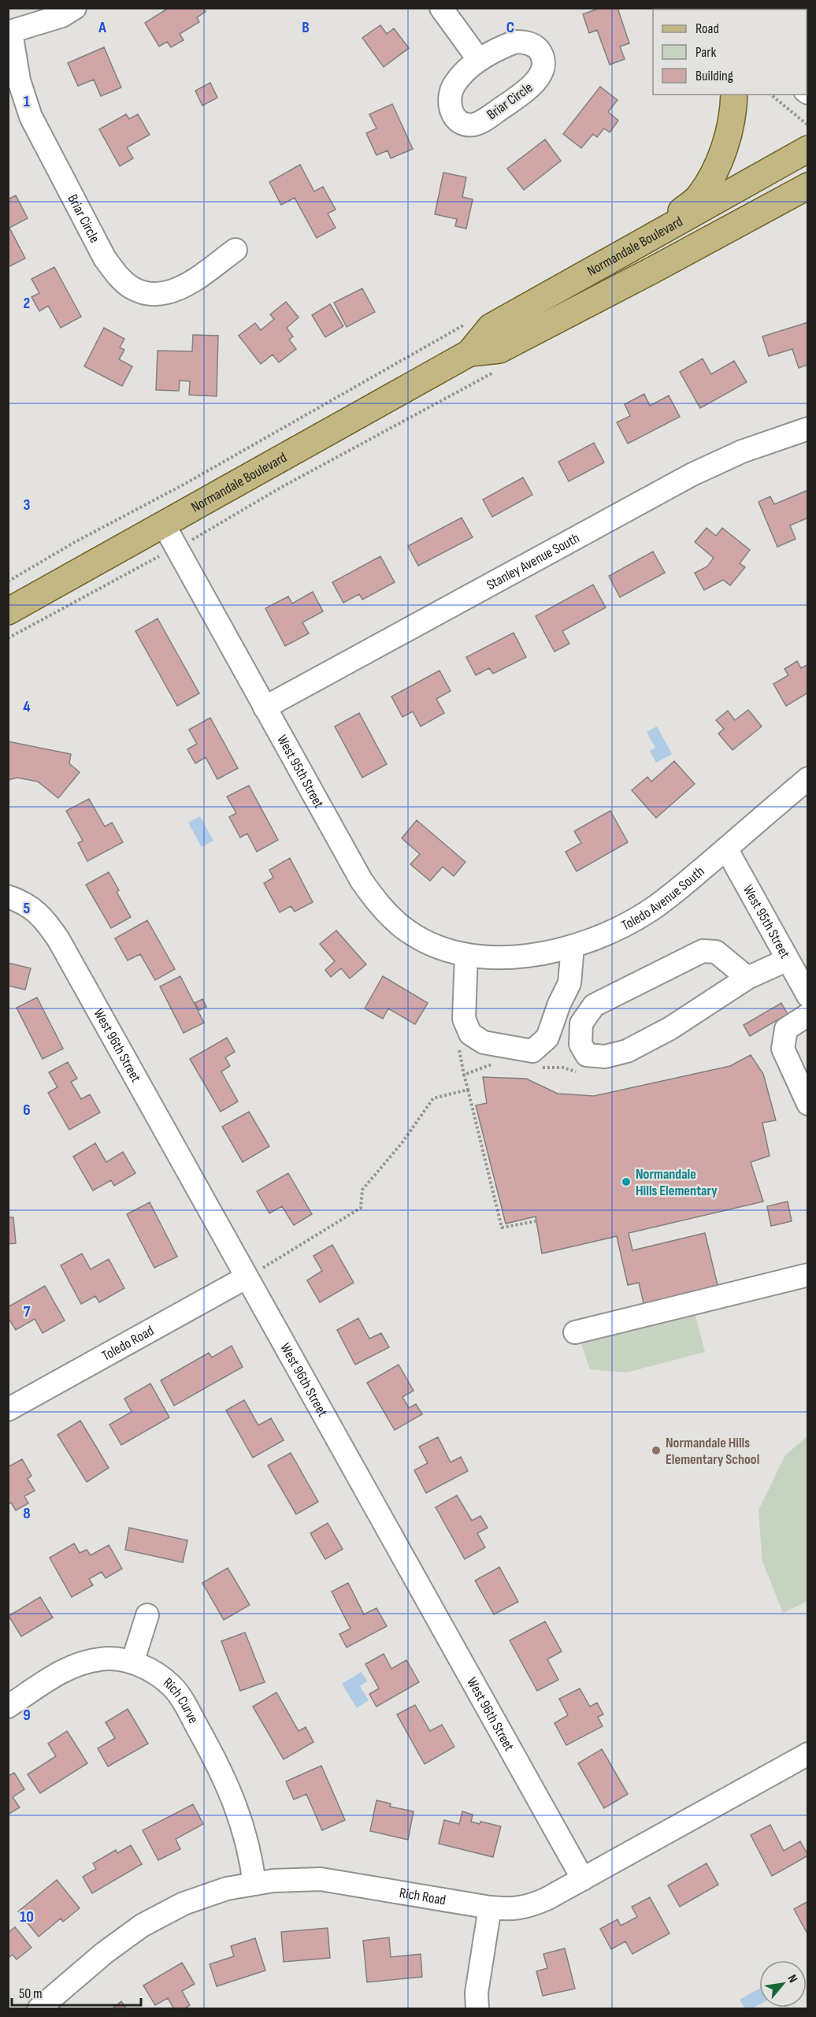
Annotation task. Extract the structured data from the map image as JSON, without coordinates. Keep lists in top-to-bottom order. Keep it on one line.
{"streets":{"main road":["Normandale Boulevard"],"street":["Briar Circle","Stanley Avenue South","West 95th Street","Toledo Avenue South","West 96th Street","Toledo Road","Rich Curve","Rich Road"]},"crossings":[["Normandale Boulevard","West 95th Street"],["Stanley Avenue South","West 95th Street"],["West 95th Street","Toledo Avenue South"],["West 96th Street","Toledo Road"],["West 96th Street","Rich Road"],["Rich Curve","Rich Road"]],"places":["Normandale Hills Elementary","Normandale Hills Elementary School"],"legend":["Road","Park","Building"],"scale_bar":"50 m","north":"top right","grid":{"columns":["A","B","C"],"rows":["1","2","3","4","5","6","7","8","9","10"]}}
